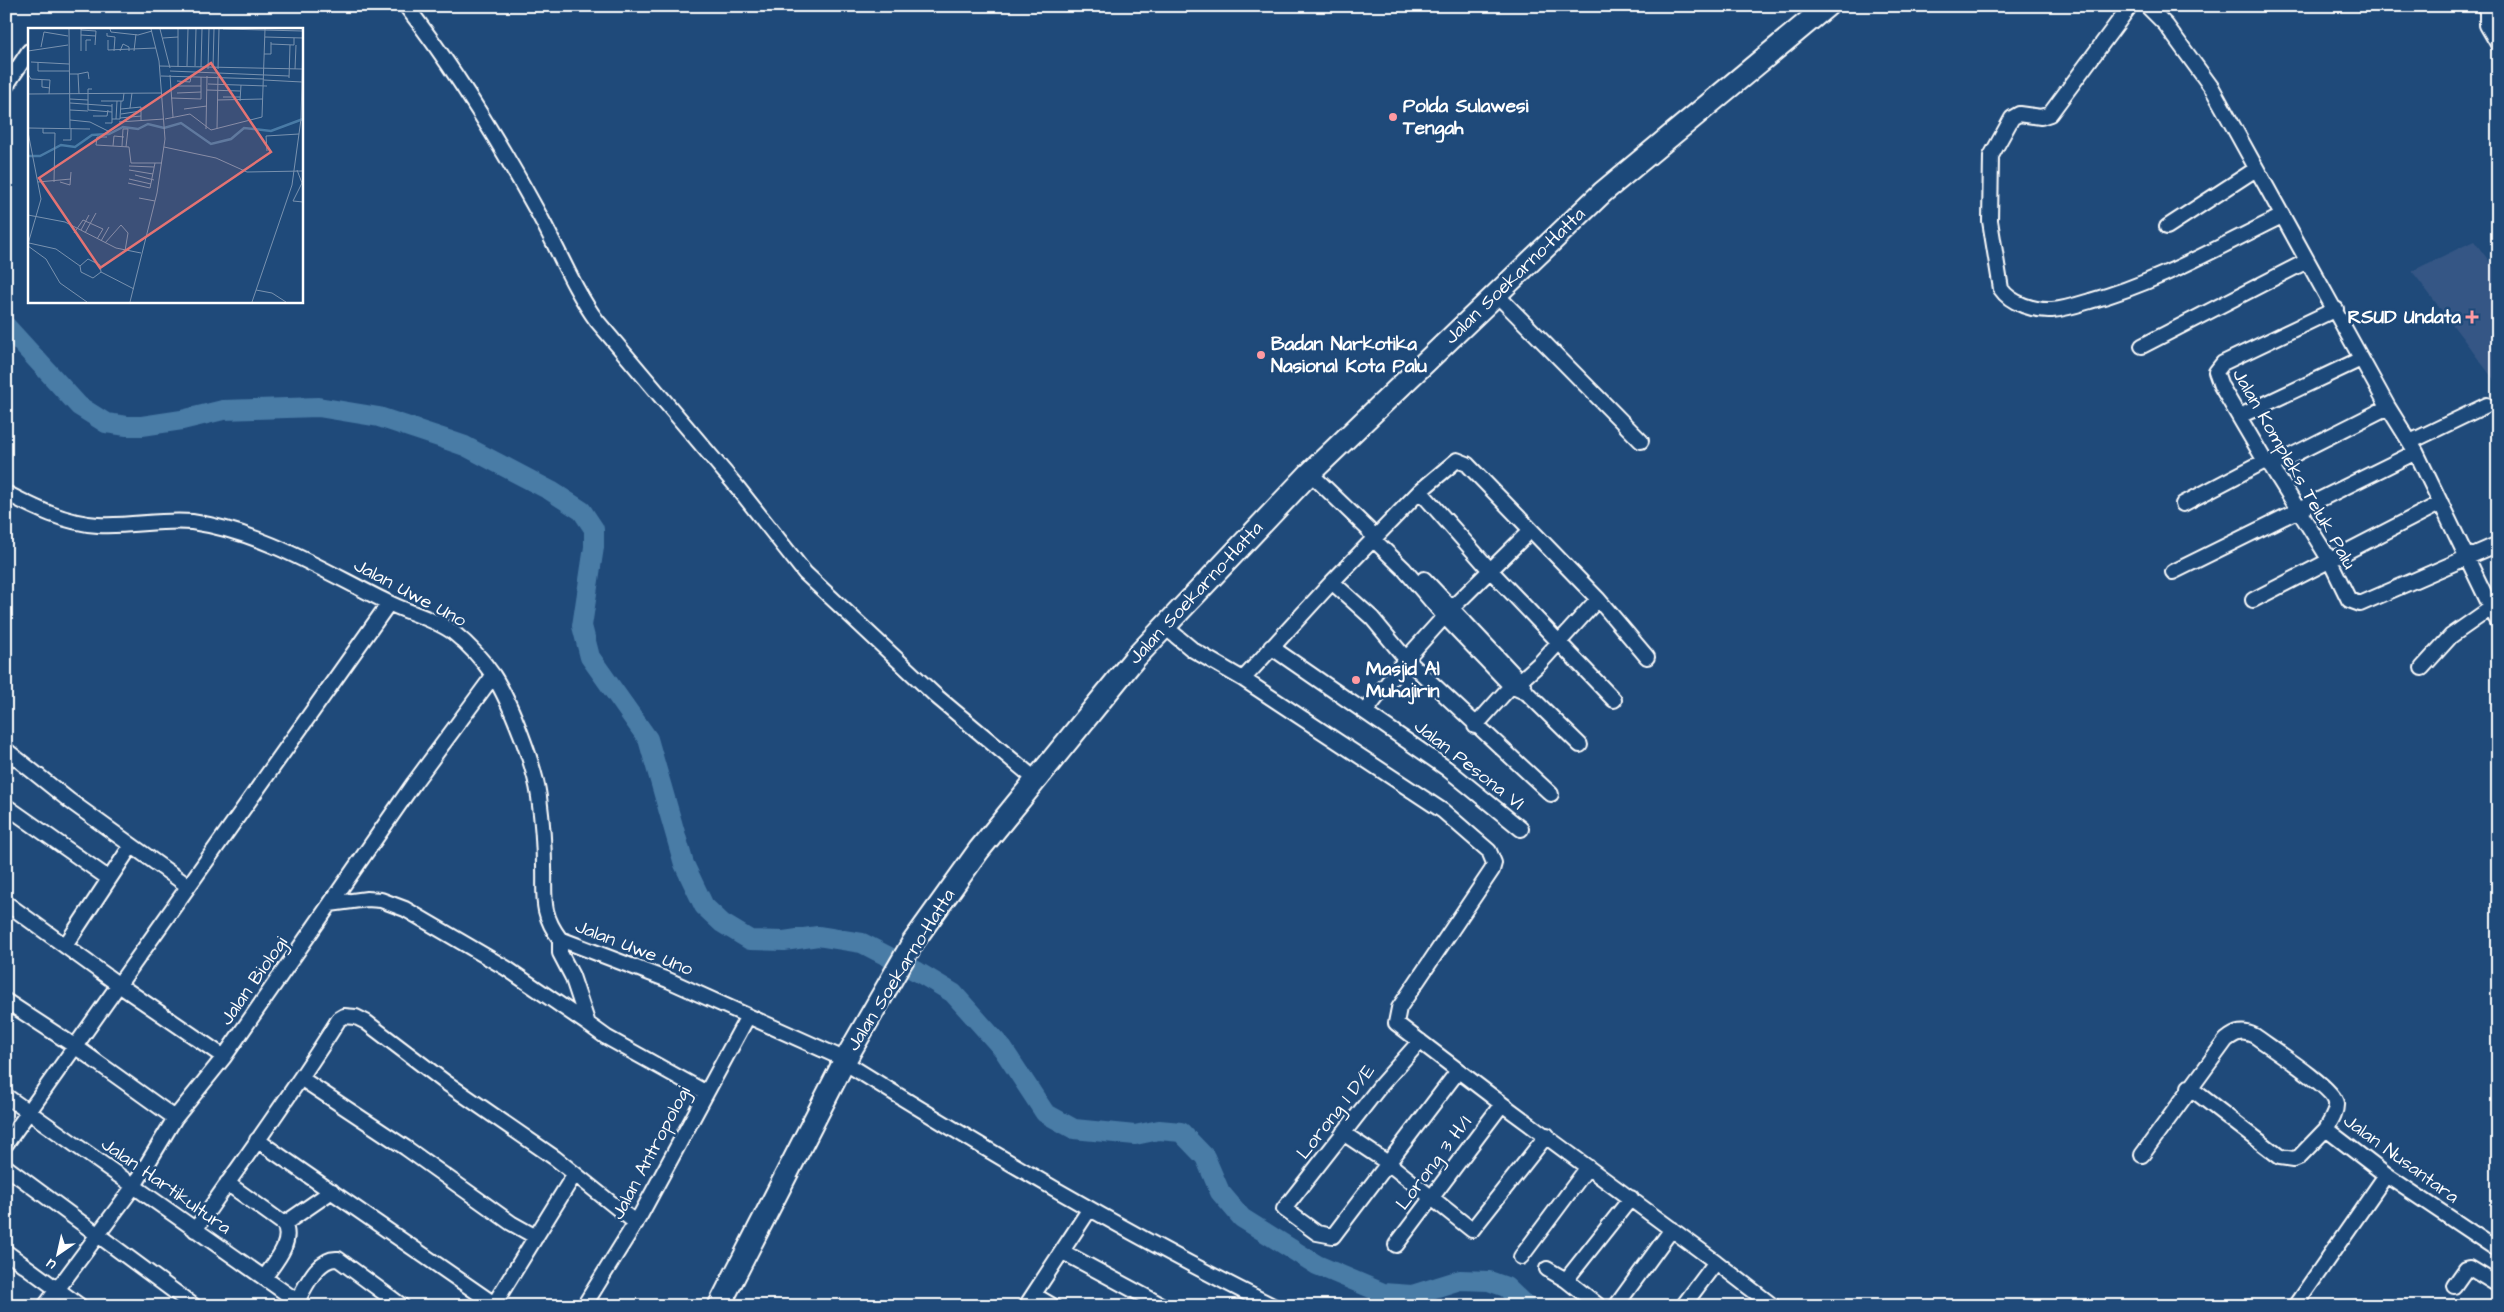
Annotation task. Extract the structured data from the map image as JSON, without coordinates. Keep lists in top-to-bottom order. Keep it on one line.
{"streets":{"main road":["Jalan Soekarno-Hatta"],"street":["Jalan Kompleks Teluk Palu","Jalan Uwe Uno","Jalan Pesona VI","Jalan Biologi","Lorong 1 D/E","Jalan Antropologi","Jalan Nusantara","Lorong 3 H/I","Jalan Hartikultura"]},"crossings":[["Jalan Soekarno-Hatta","Jalan Uwe Uno"],["Jalan Uwe Uno","Jalan Biologi"],["Jalan Uwe Uno","Jalan Antropologi"],["Jalan Biologi","Jalan Hartikultura"]],"places":{"other":["Polda Sulawesi Tengah","Badan Narkotika Nasional Kota Palu","Masjid Al Muhajirin"],"health":["RSUD Undata"]},"north":"bottom left"}
